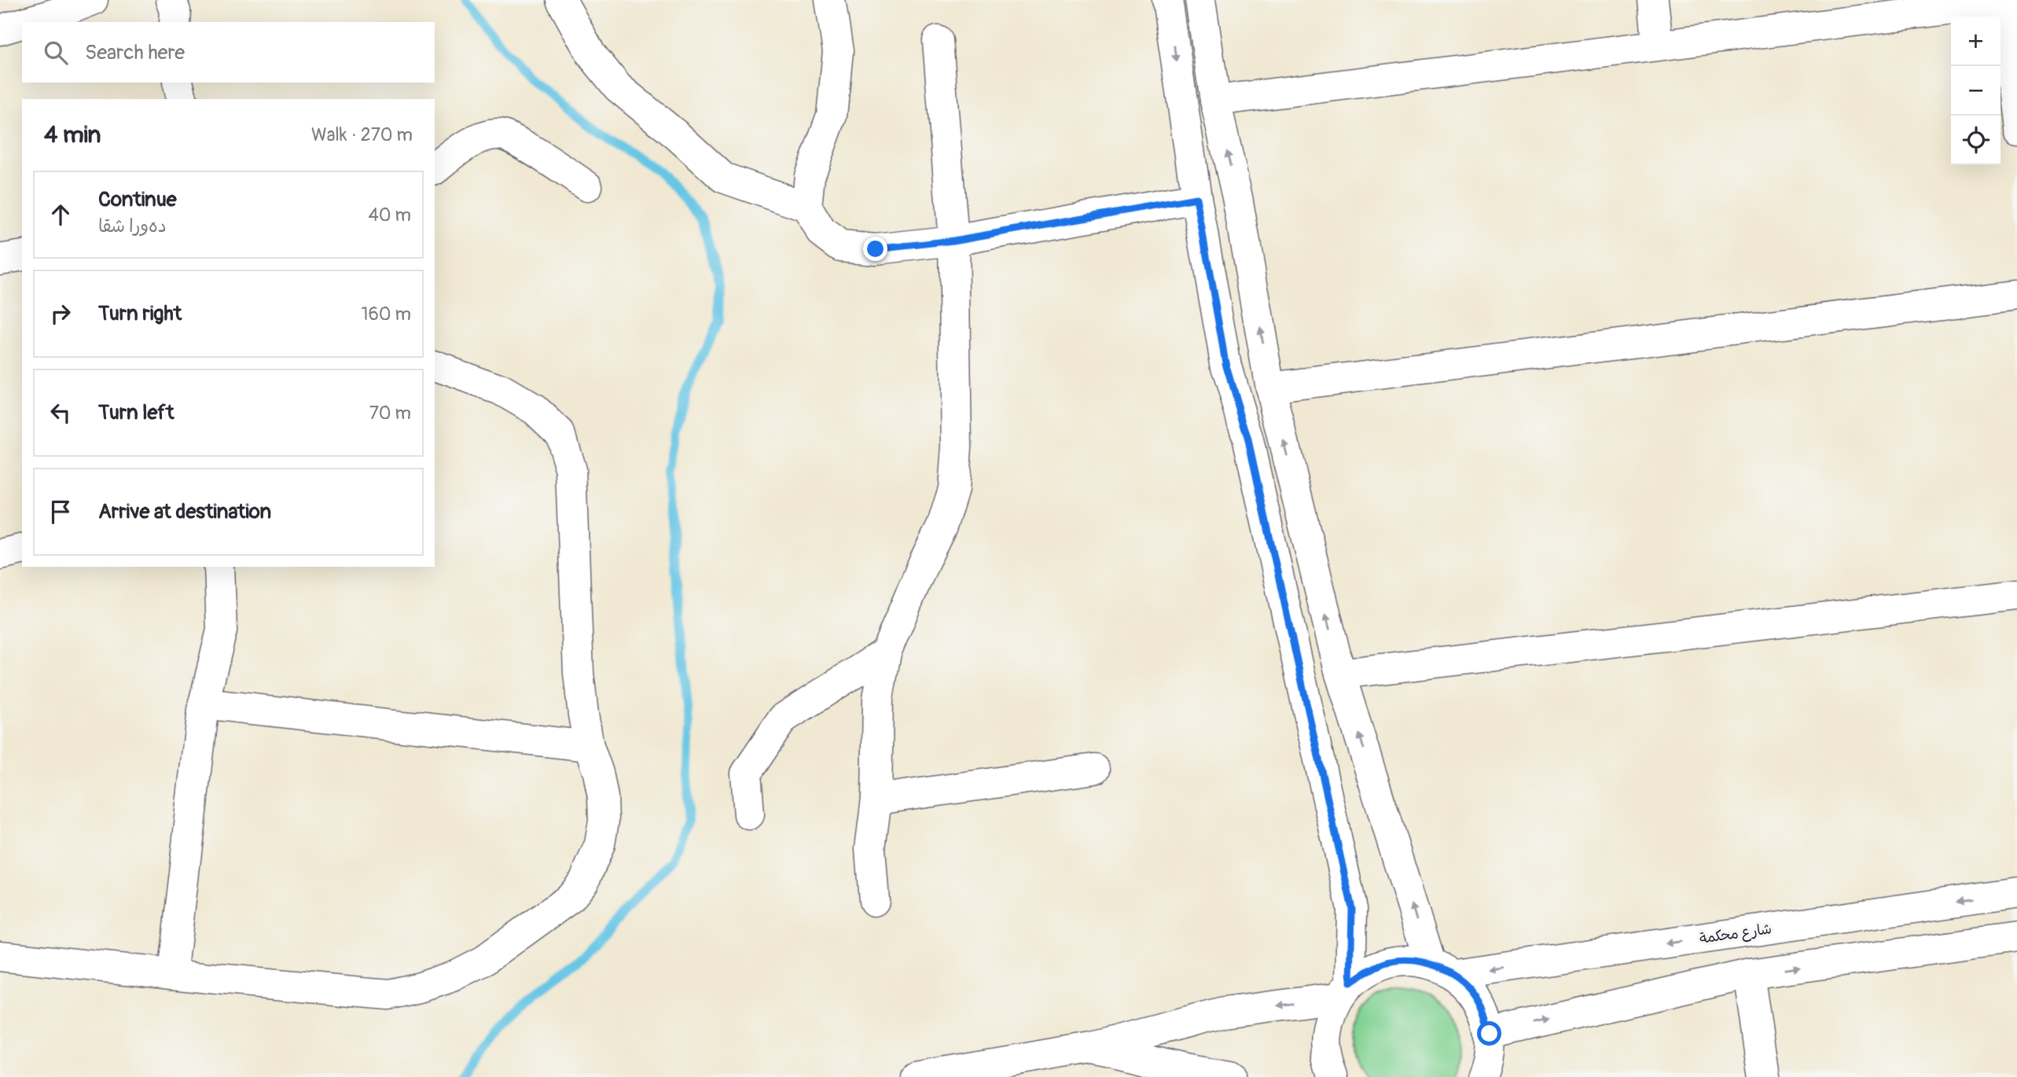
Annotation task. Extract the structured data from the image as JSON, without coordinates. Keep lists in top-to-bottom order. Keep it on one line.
{"streets":{"street":["شارع محكمة"]},"page":{"map_buttons":["+","−"],"search":"Search here","heading":["4 min","Walk · 270 m"],"list":[["Continue","ده‌ورا شقا","40 m"],["Turn right","160 m"],["Turn left","70 m"],"Arrive at destination"]}}
